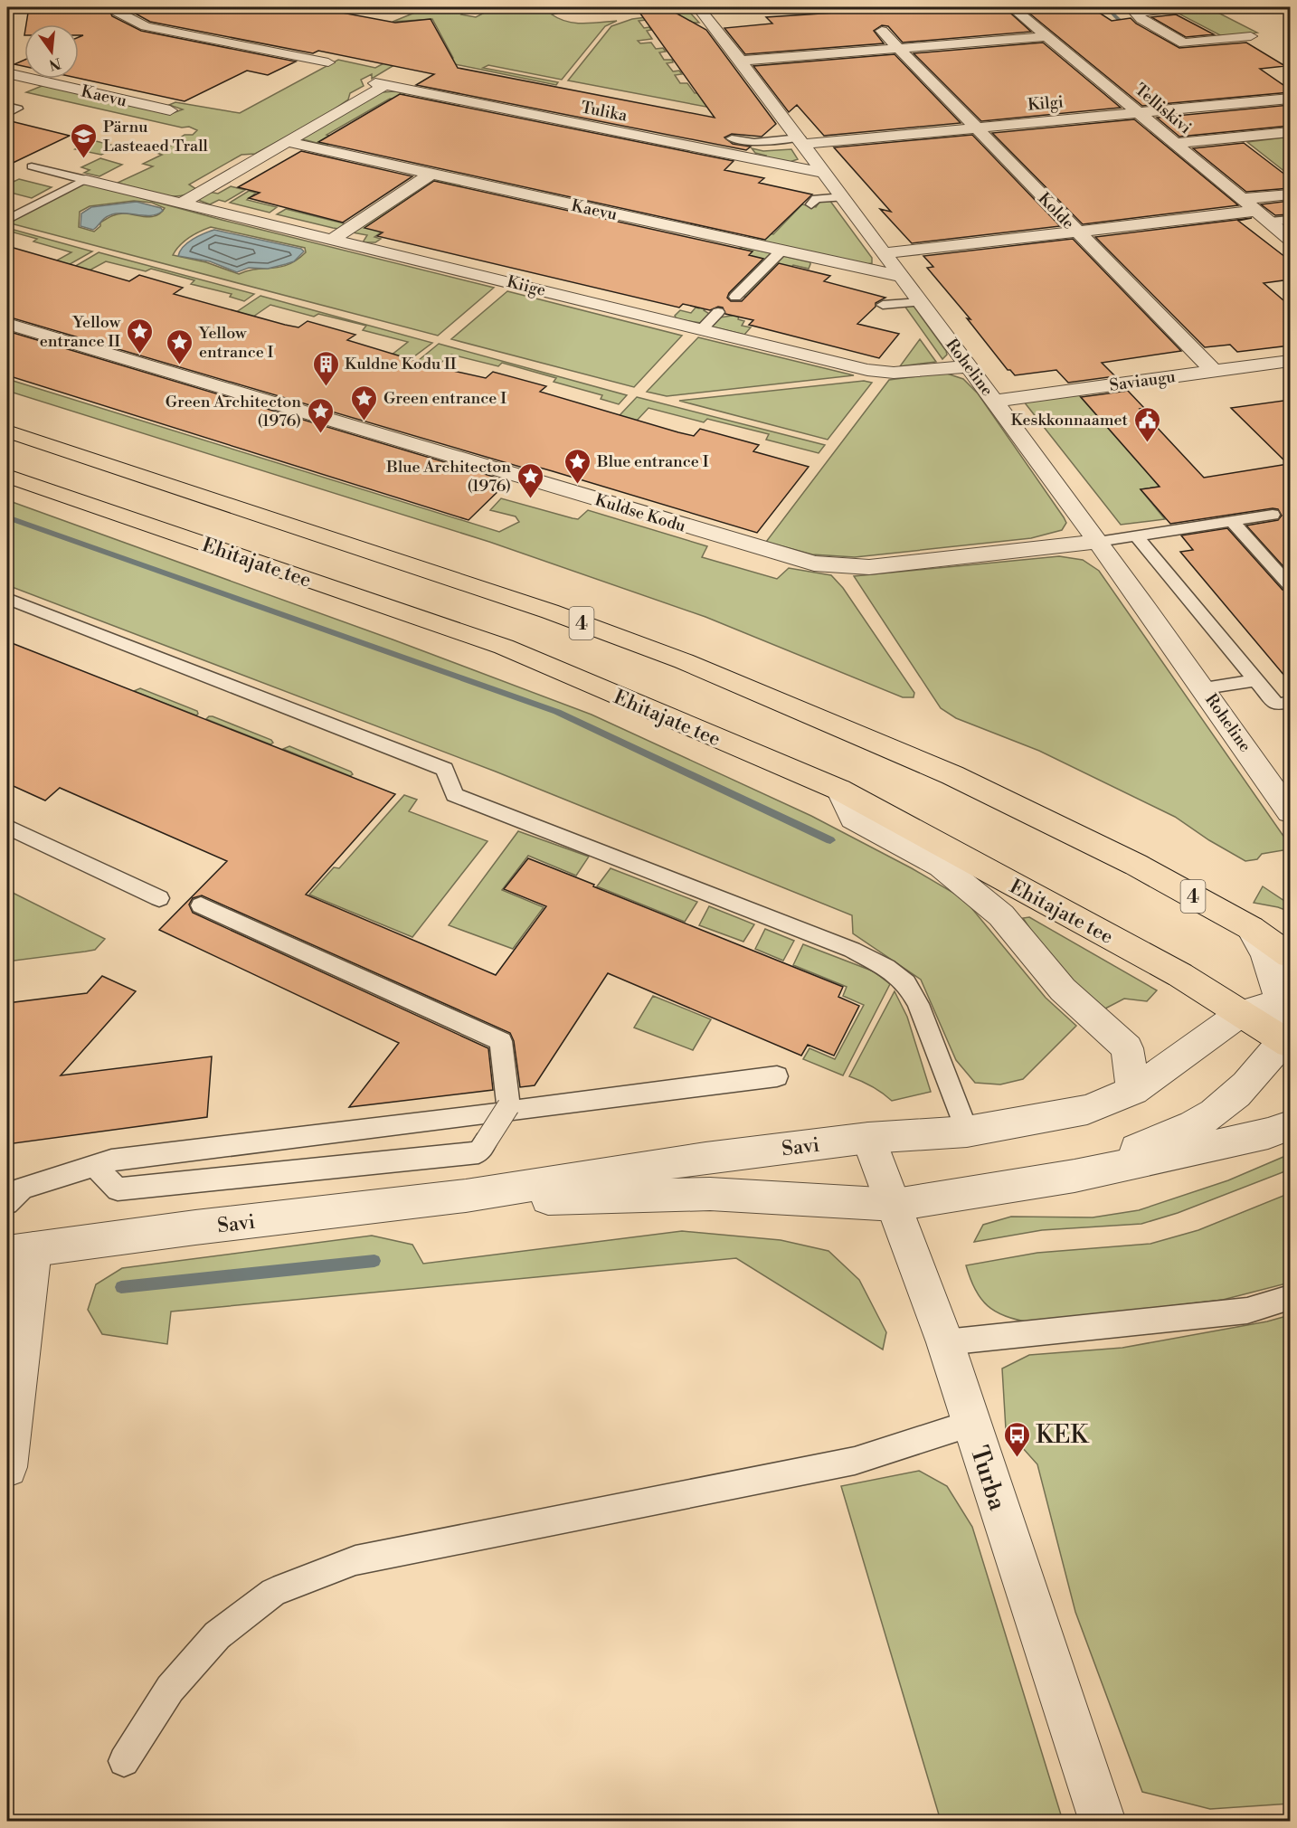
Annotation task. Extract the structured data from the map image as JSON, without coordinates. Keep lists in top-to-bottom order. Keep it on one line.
{"streets":{"highway":["Ehitajate tee","4"],"street":["Kaevu","Kilgi","Telliskivi","Tulika","Kolde","Kiige","Roheline","Saviaugu","Kuldse Kodu","Savi","Turba"]},"crossings":[["Kaevu","Tulika"],["Kaevu","Roheline"],["Kilgi","Telliskivi"],["Kilgi","Kolde"],["Kilgi","Roheline"],["Tulika","Roheline"],["Kolde","Saviaugu"],["Kiige","Roheline"],["Roheline","Saviaugu"],["Roheline","Kuldse Kodu"],["Ehitajate tee","Savi"],["Savi","Turba"]],"places":{"school or university":["Pärnu Lasteaed Trall"],"place":["Yellow entrance II","Yellow entrance I","Green entrance I","Green Architecton (1976)","Blue entrance I","Blue Architecton (1976)"],"building":["Kuldne Kodu II"],"public building":["Keskkonnaamet"],"bus stop":["KEK"]},"north":"bottom"}
